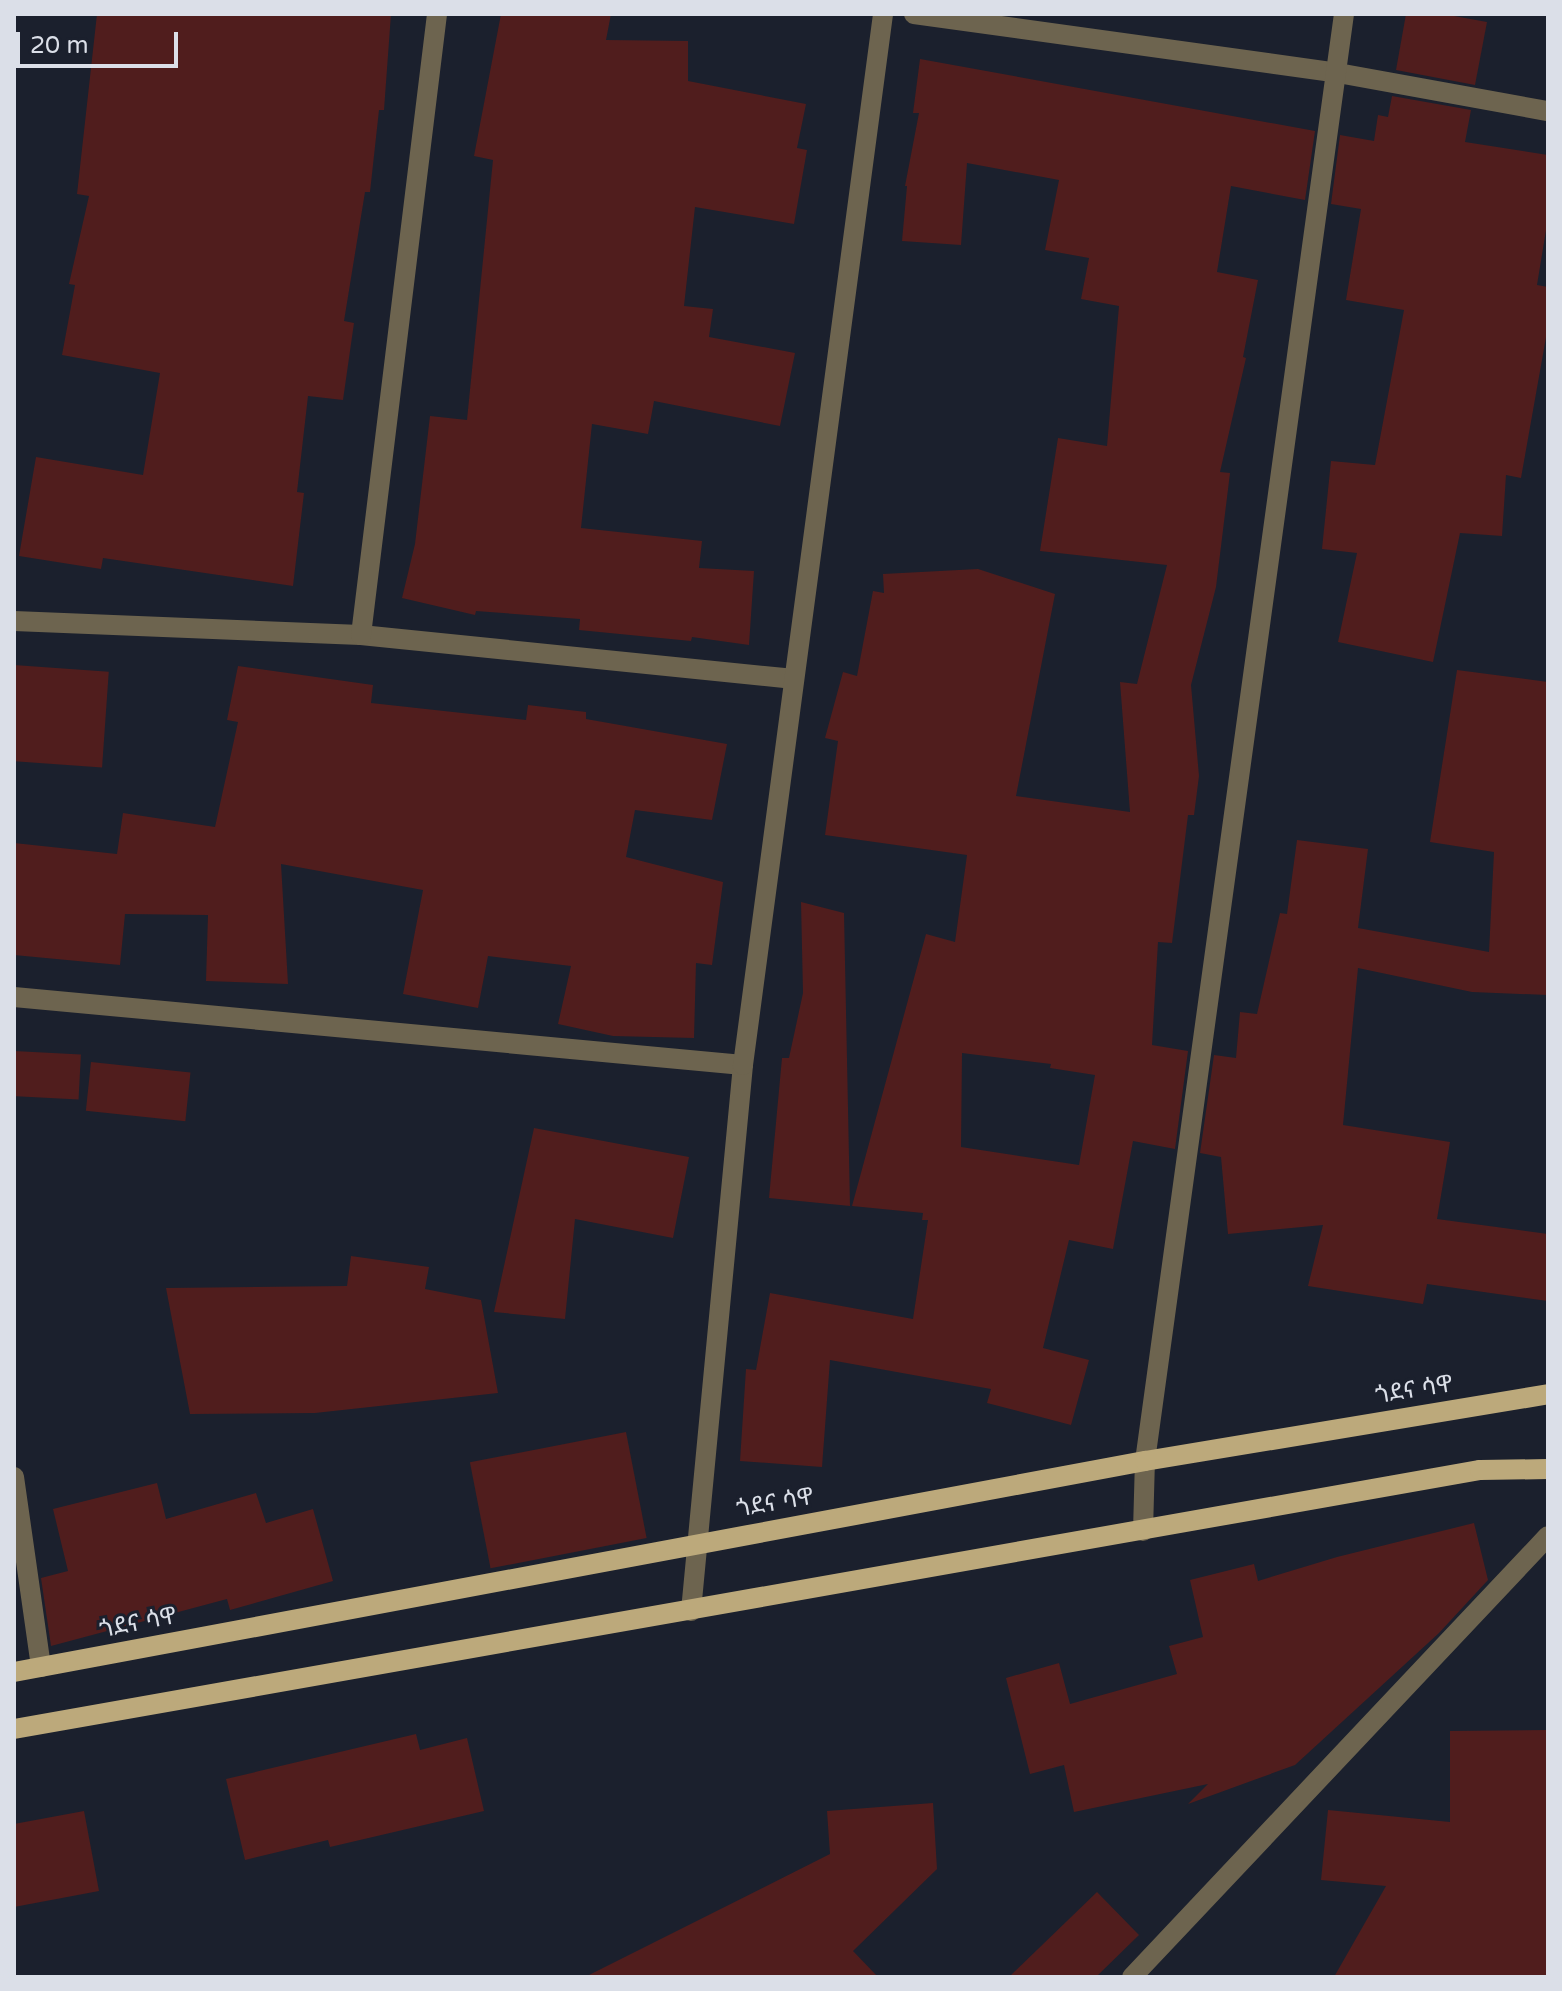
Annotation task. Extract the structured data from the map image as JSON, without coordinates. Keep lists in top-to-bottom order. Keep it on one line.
{"streets":{"main road":["ጎደና ሳዋ"]},"scale_bar":"20 m"}
